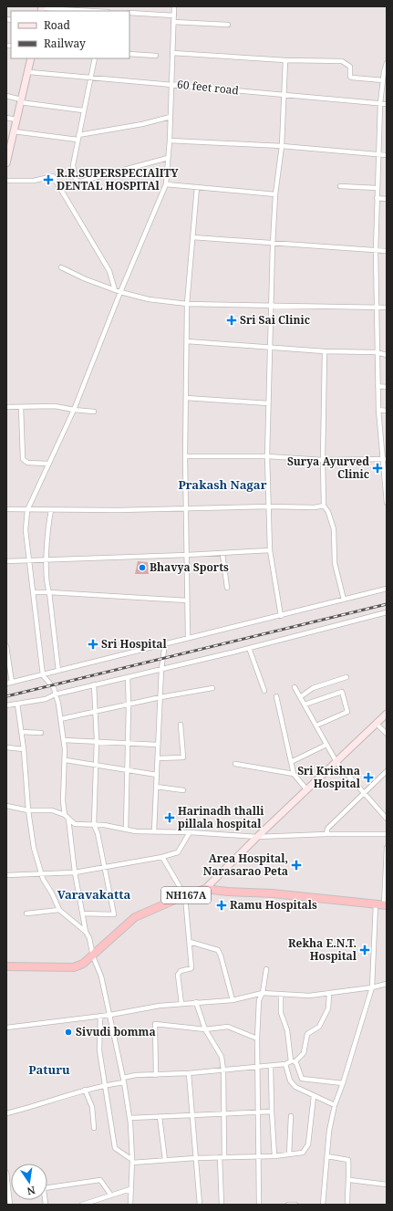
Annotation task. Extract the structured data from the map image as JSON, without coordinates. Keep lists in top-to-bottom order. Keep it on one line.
{"streets":{"highway":["NH167A"],"street":["60 feet road"]},"districts":["Prakash Nagar","Varavakatta","Paturu"],"places":{"health":["R.R.SUPERSPECIAlITY DENTAL HOSPITAl","Sri Sai Clinic","Surya Ayurved Clinic","Sri Hospital","Sri Krishna Hospital","Harinadh thalli pillala hospital","Area Hospital, Narasarao Peta","Ramu Hospitals","Rekha E.N.T. Hospital"],"other":["Bhavya Sports","Sivudi bomma"]},"legend":["Road","Railway"],"north":"bottom"}
